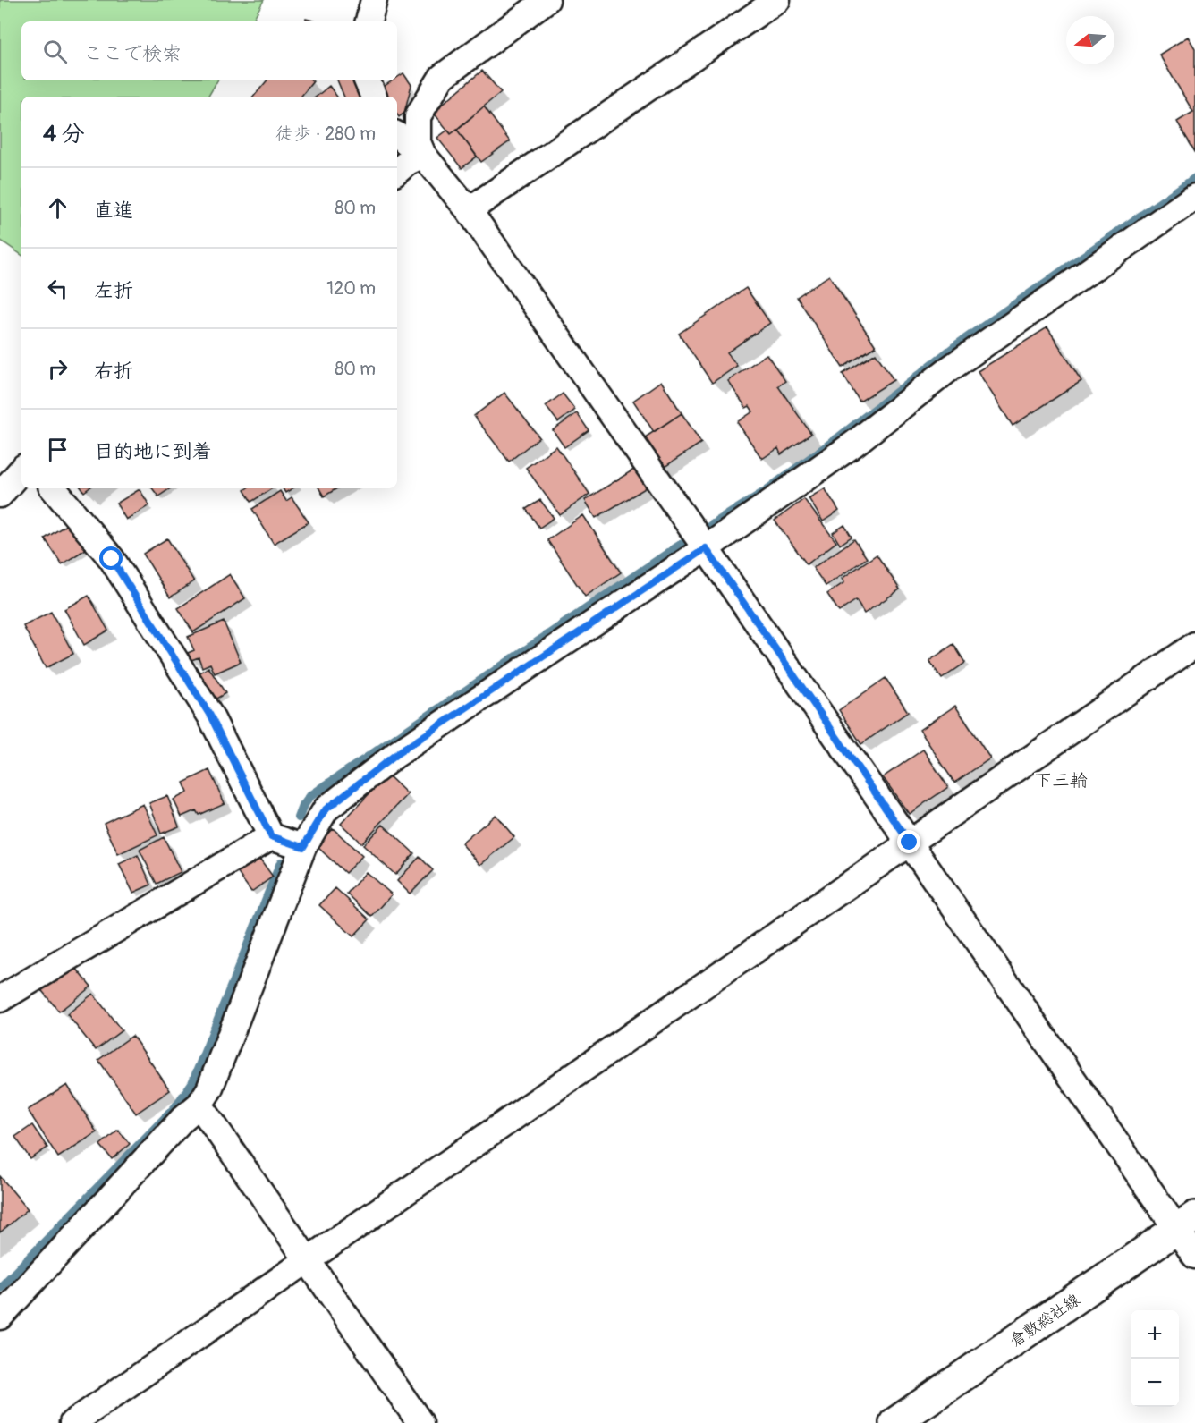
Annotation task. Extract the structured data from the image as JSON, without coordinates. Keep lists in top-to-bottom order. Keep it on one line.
{"streets":{"main road":["倉敷総社線"]},"districts":["下三輪"],"north":"left","page":{"search":"ここで検索","heading":["4 分","徒歩 · 280 m"],"list":[["直進","80 m"],["左折","120 m"],["右折","80 m"],"目的地に到着"],"map_buttons":["+","−"]}}
